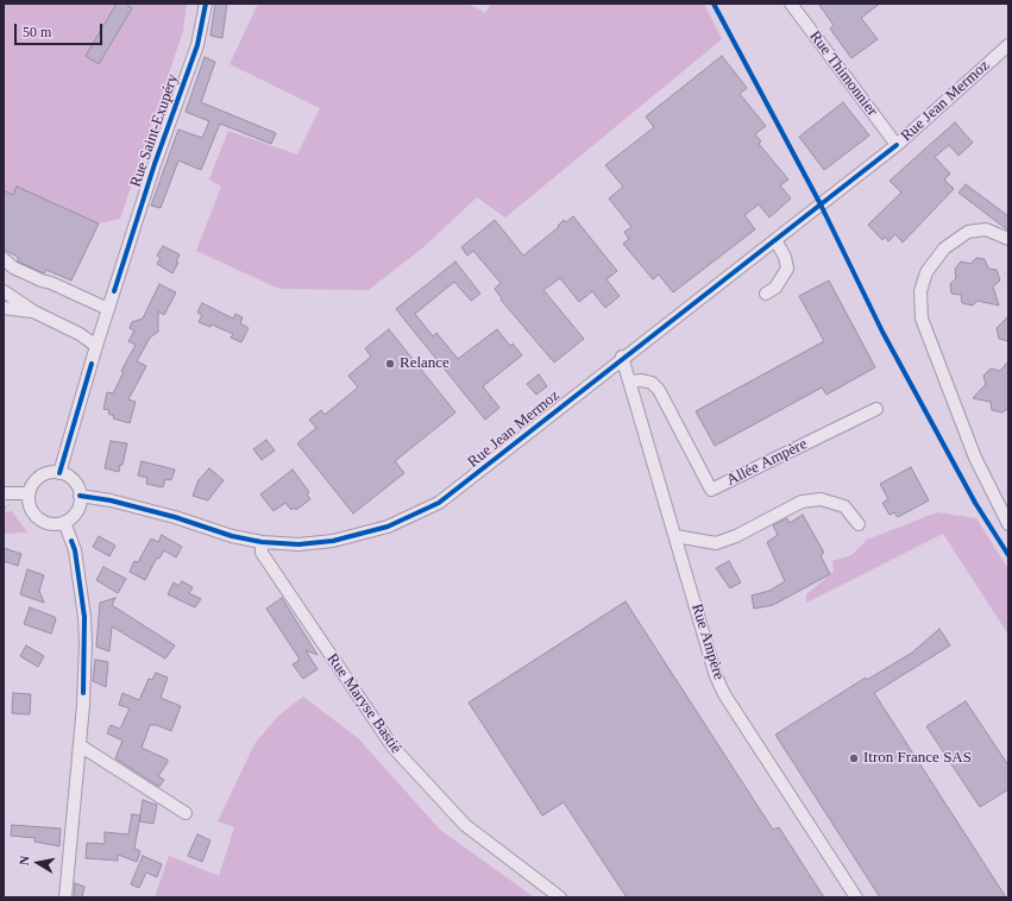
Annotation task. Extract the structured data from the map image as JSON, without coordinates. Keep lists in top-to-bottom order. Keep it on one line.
{"streets":{"street":["Rue Thimonnier","Rue Jean Mermoz","Rue Saint-Exupéry","Allée Ampère","Rue Ampère","Rue Maryse Bastié"]},"crossings":[["Rue Thimonnier","Rue Jean Mermoz"],["Rue Jean Mermoz","Rue Saint-Exupéry"],["Rue Jean Mermoz","Rue Ampère"],["Rue Jean Mermoz","Rue Maryse Bastié"],["Allée Ampère","Rue Ampère"]],"places":["Relance","Itron France SAS"],"scale_bar":"50 m","north":"left"}
